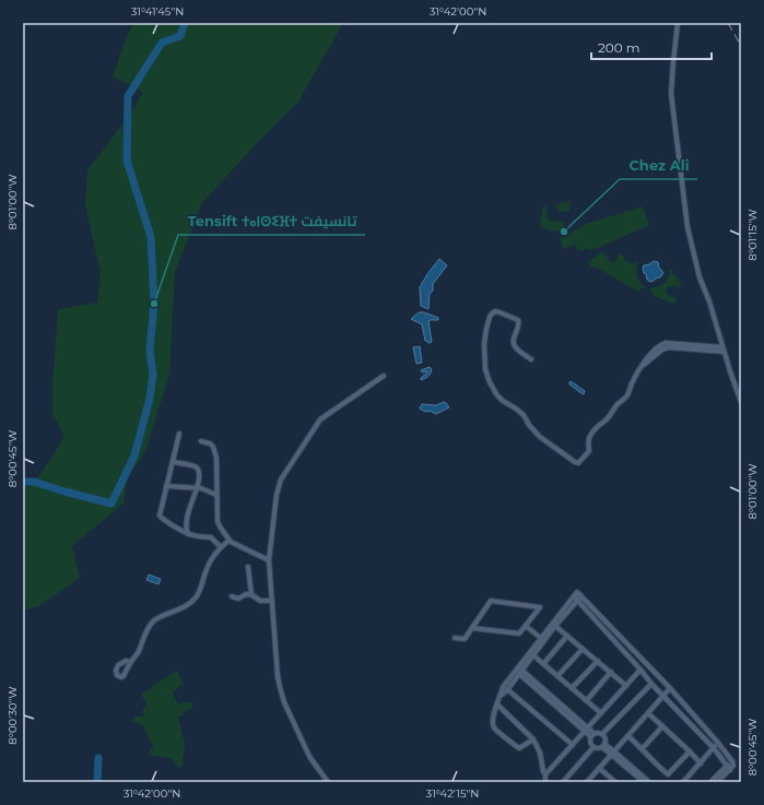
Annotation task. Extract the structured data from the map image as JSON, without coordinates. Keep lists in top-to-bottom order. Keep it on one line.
{"places":["Chez Ali","Tensift ⵜⴰⵏⵙⵉⴼⵜ تانسيفت"],"scale_bar":"200 m","coordinates":["31°41'45\"N","31°42'00\"N","8°01'00\"W","8°01'15\"W","8°00'45\"W","8°00'30\"W","31°42'15\"N"]}
